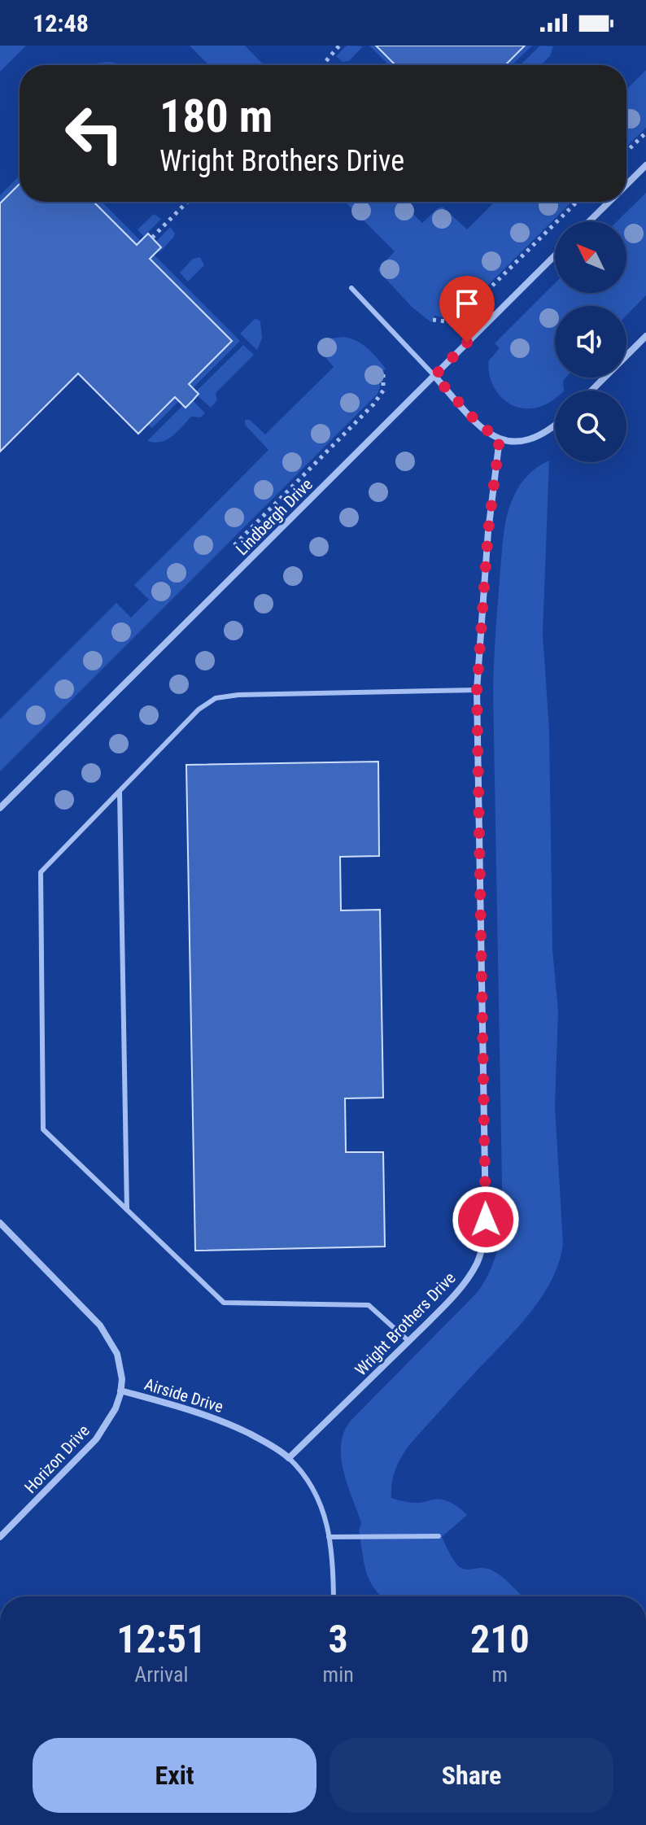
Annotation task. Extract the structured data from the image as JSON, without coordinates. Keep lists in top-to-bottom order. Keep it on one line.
{"streets":{"street":["Lindbergh Drive","Wright Brothers Drive","Airside Drive","Horizon Drive"]},"crossings":[["Wright Brothers Drive","Airside Drive"],["Airside Drive","Horizon Drive"]],"north":"top left","page":{"status":"12:48","turn":["180 m","Wright Brothers Drive"],"eta":["12:51","Arrival","3","min","210","m"],"buttons":["Exit","Share"]}}
